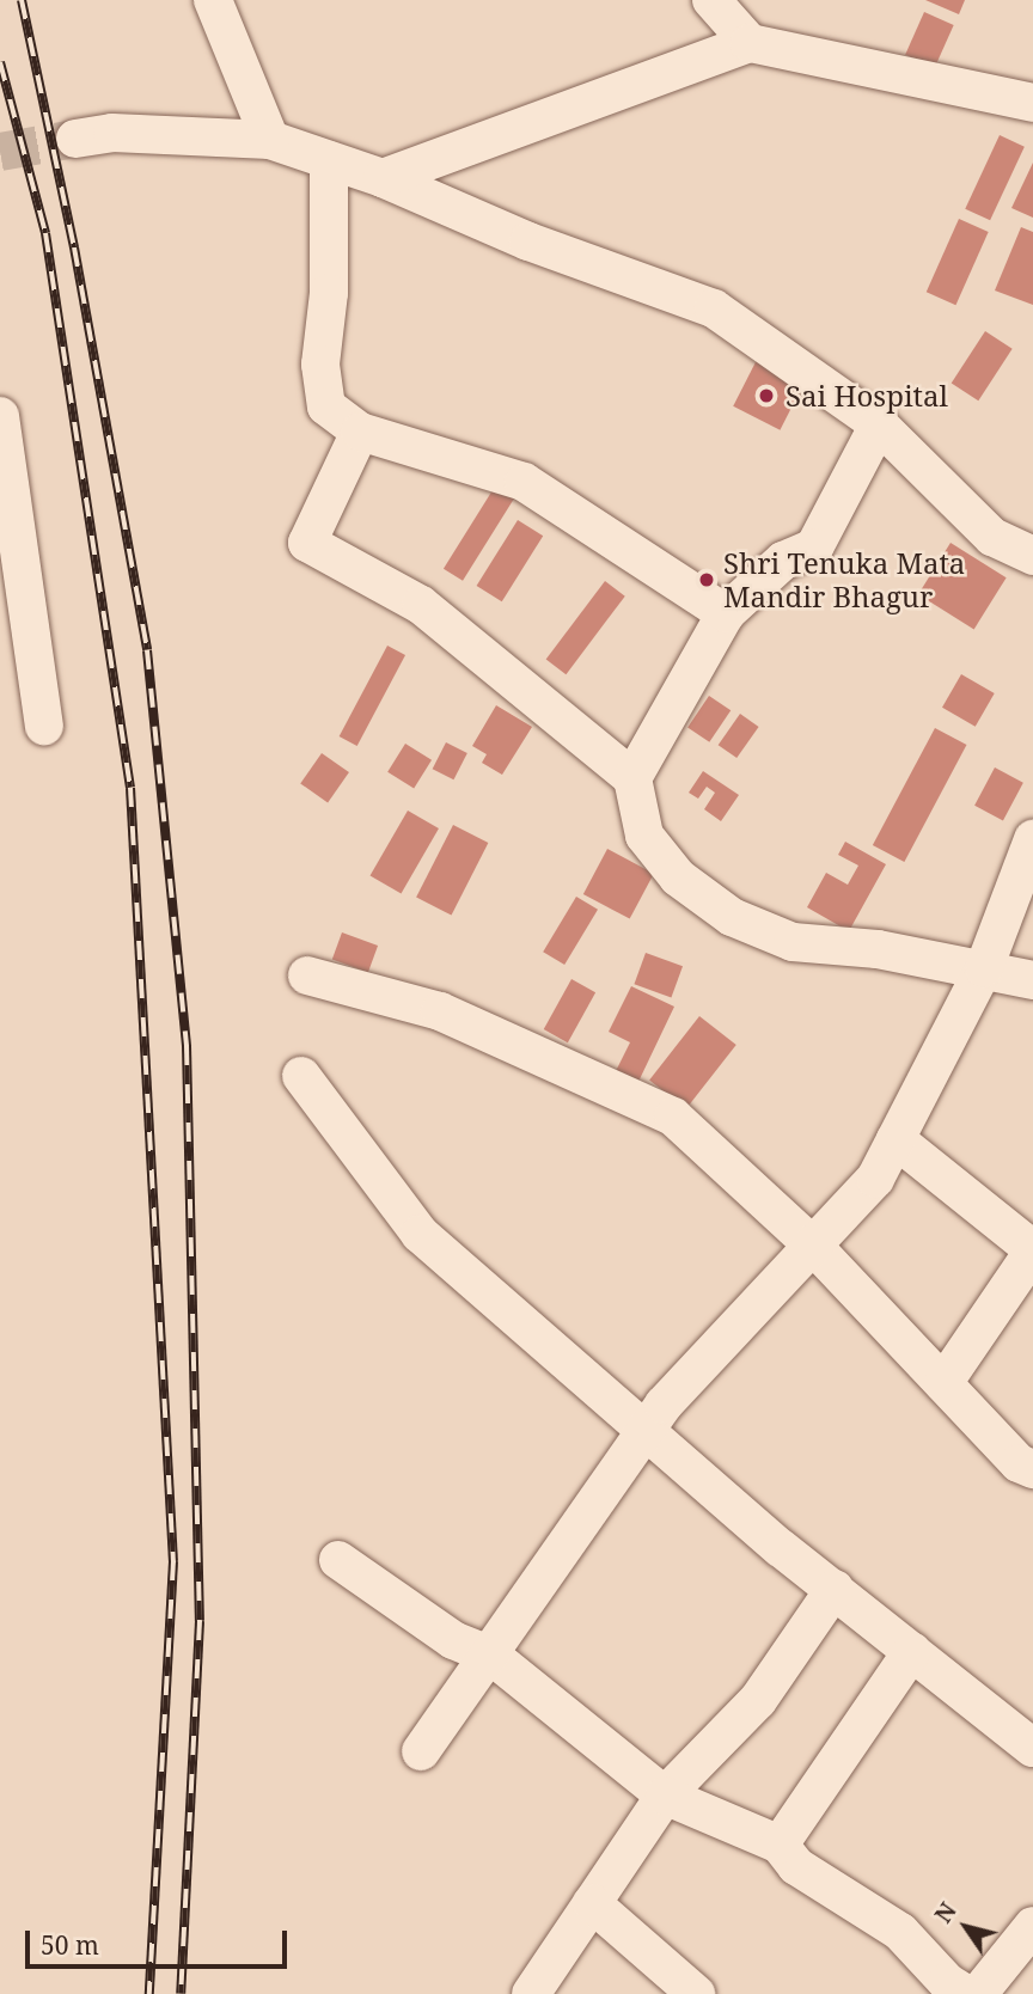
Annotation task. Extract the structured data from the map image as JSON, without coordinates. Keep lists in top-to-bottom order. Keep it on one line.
{"places":["Sai Hospital","Shri Tenuka Mata Mandir Bhagur"],"scale_bar":"50 m","north":"top left"}
